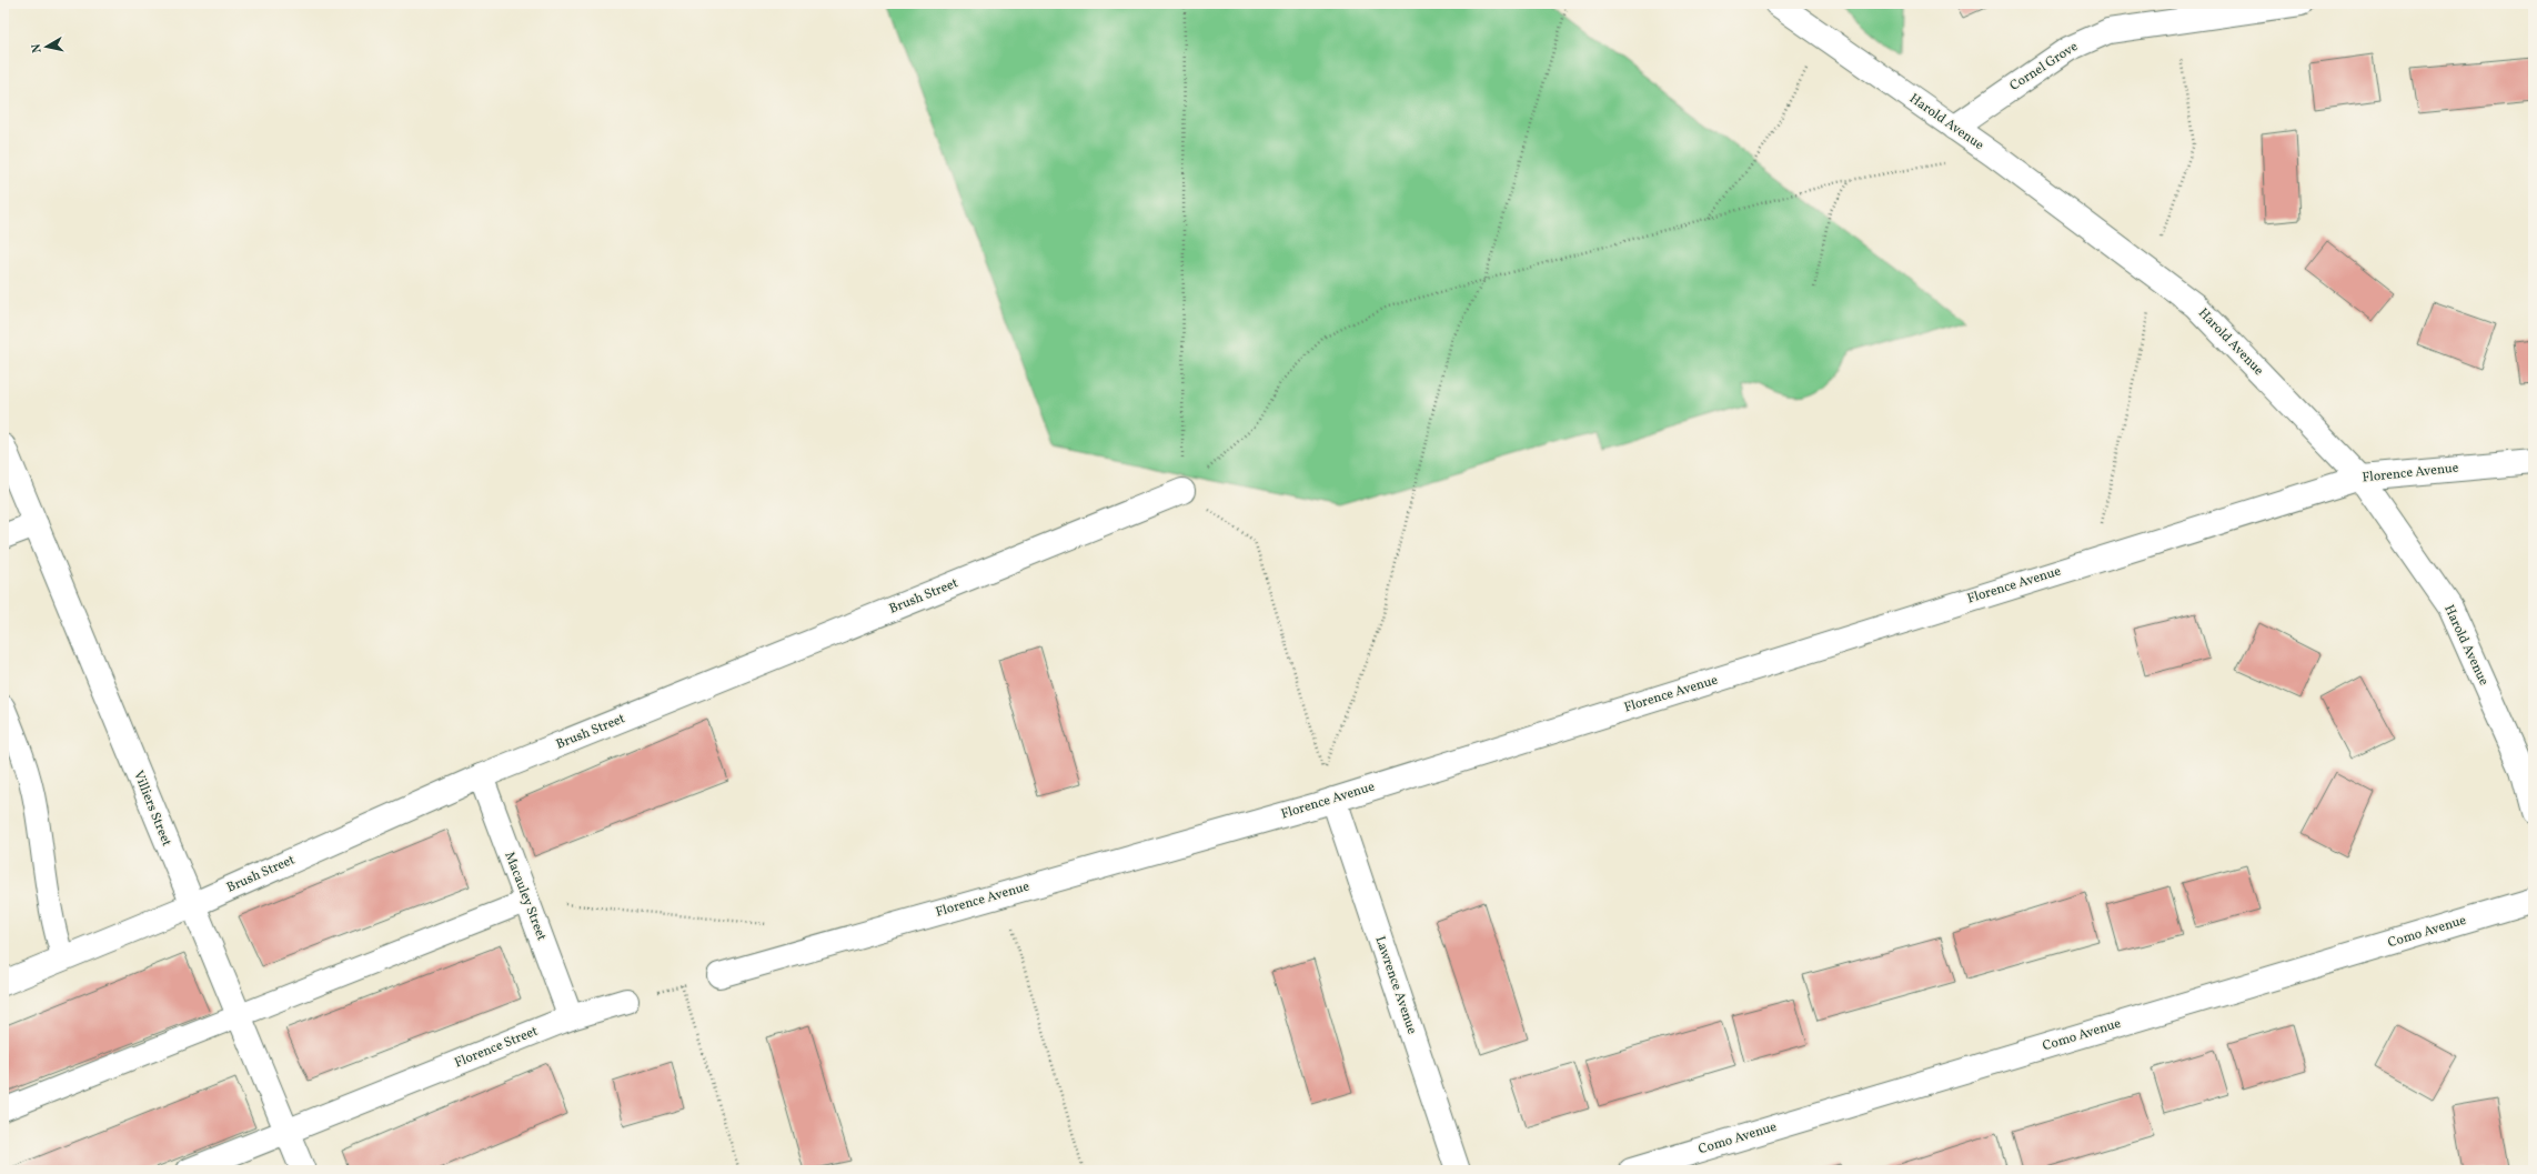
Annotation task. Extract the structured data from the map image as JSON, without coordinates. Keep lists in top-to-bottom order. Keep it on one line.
{"streets":{"street":["Cornel Grove","Harold Avenue","Florence Avenue","Brush Street","Villiers Street","Macauley Street","Como Avenue","Lawrence Avenue","Florence Street"]},"crossings":[["Cornel Grove","Harold Avenue"],["Harold Avenue","Florence Avenue"],["Florence Avenue","Lawrence Avenue"],["Brush Street","Villiers Street"],["Brush Street","Macauley Street"],["Villiers Street","Florence Street"],["Macauley Street","Florence Street"]],"north":"left"}
